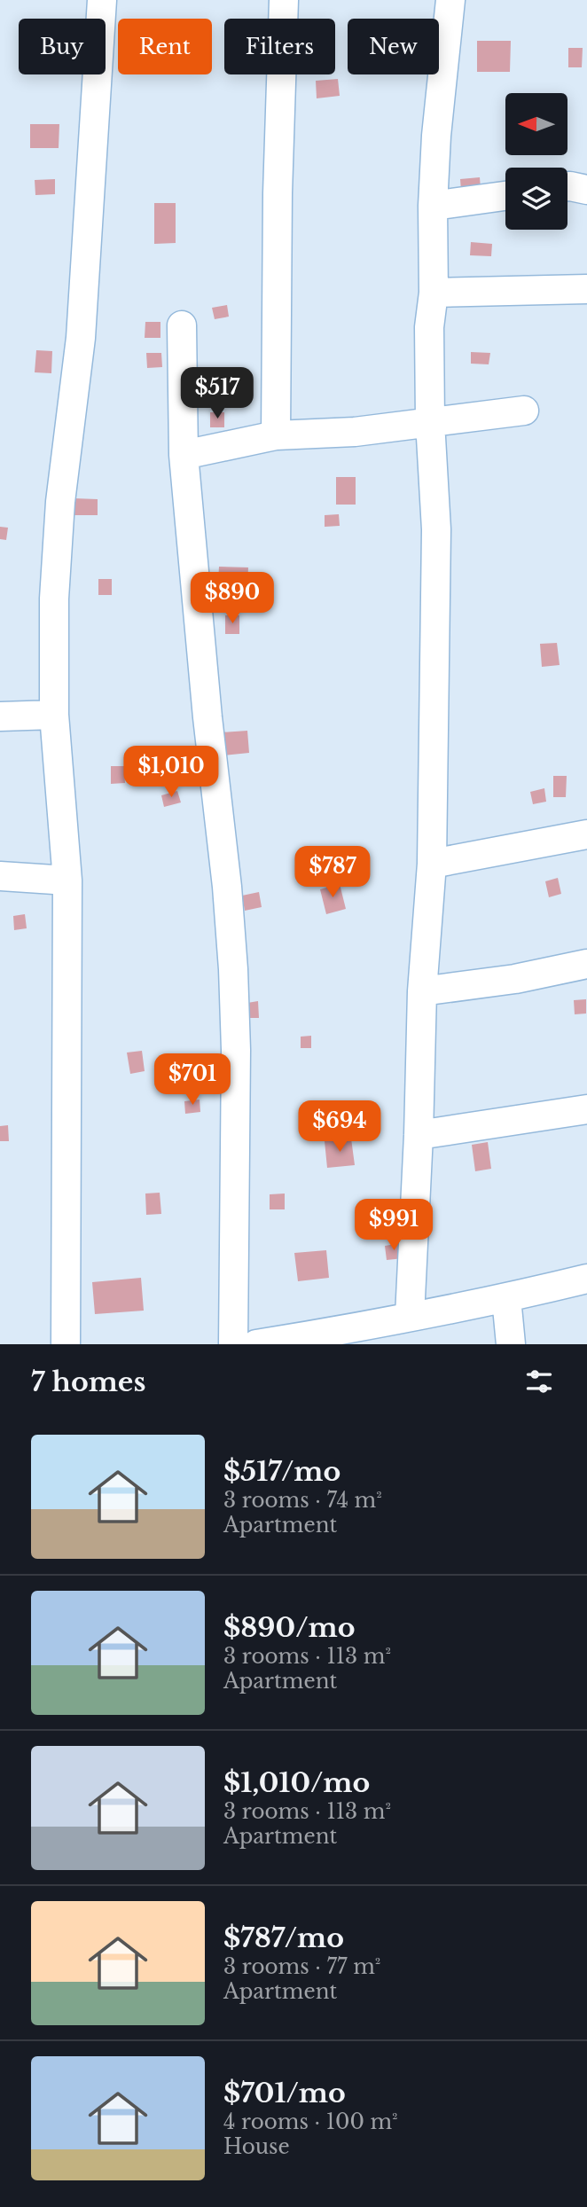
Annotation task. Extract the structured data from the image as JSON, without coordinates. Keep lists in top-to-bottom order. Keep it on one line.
{"north":"left","page":{"chip":["Buy","Rent","Filters","New"],"price":["$517","$890","$1,010","$787","$701","$694","$991"],"heading":"7 homes","list":[{"name":"$517/mo","note":"3 rooms · 74 m² · Apartment"},{"name":"$890/mo","note":"3 rooms · 113 m² · Apartment"},{"name":"$1,010/mo","note":"3 rooms · 113 m² · Apartment"},{"name":"$787/mo","note":"3 rooms · 77 m² · Apartment"},{"name":"$701/mo","note":"4 rooms · 100 m² · House"}]}}
